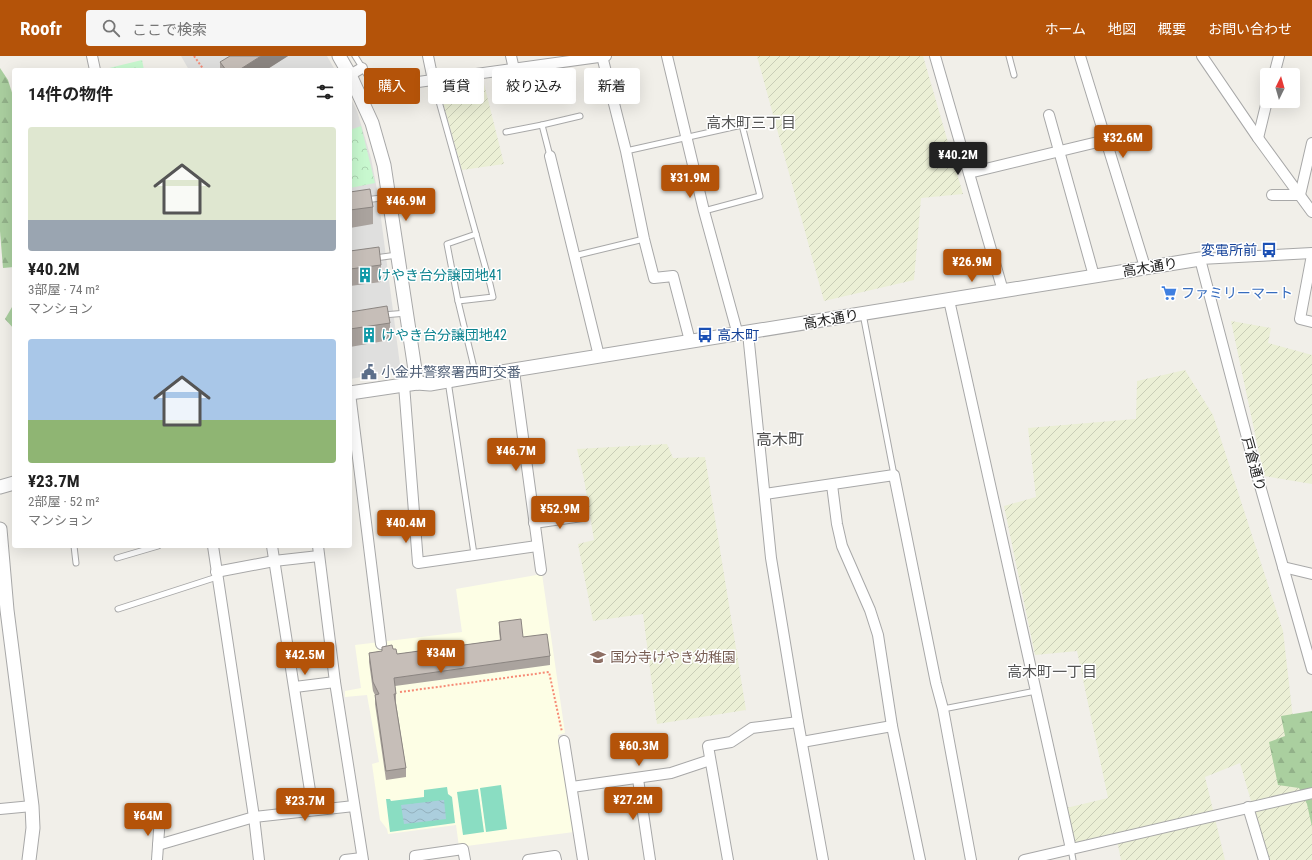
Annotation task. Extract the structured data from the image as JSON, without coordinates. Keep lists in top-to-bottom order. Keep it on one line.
{"streets":{"street":["高木通り","戸倉通り"]},"crossings":[["高木通り","戸倉通り"]],"districts":["高木町三丁目","高木町","高木町一丁目"],"places":{"bus stop":["変電所前","高木町"],"building":["けやき台分譲団地41","けやき台分譲団地42"],"supermarket":["ファミリーマート"],"public building":["小金井警察署西町交番"],"school or university":["国分寺けやき幼稚園"]},"north":"top","page":{"header":"Roofr","search":"ここで検索","nav":["ホーム","地図","概要","お問い合わせ"],"chip":["購入","賃貸","絞り込み","新着"],"heading":"14件の物件","list":[{"name":"¥40.2M","note":"3部屋 · 74 m² · マンション"},{"name":"¥23.7M","note":"2部屋 · 52 m² · マンション"}],"price":["¥32.6M","¥40.2M","¥31.9M","¥46.9M","¥26.9M","¥46.7M","¥52.9M","¥40.4M","¥34M","¥42.5M","¥60.3M","¥27.2M","¥23.7M","¥64M"]}}
